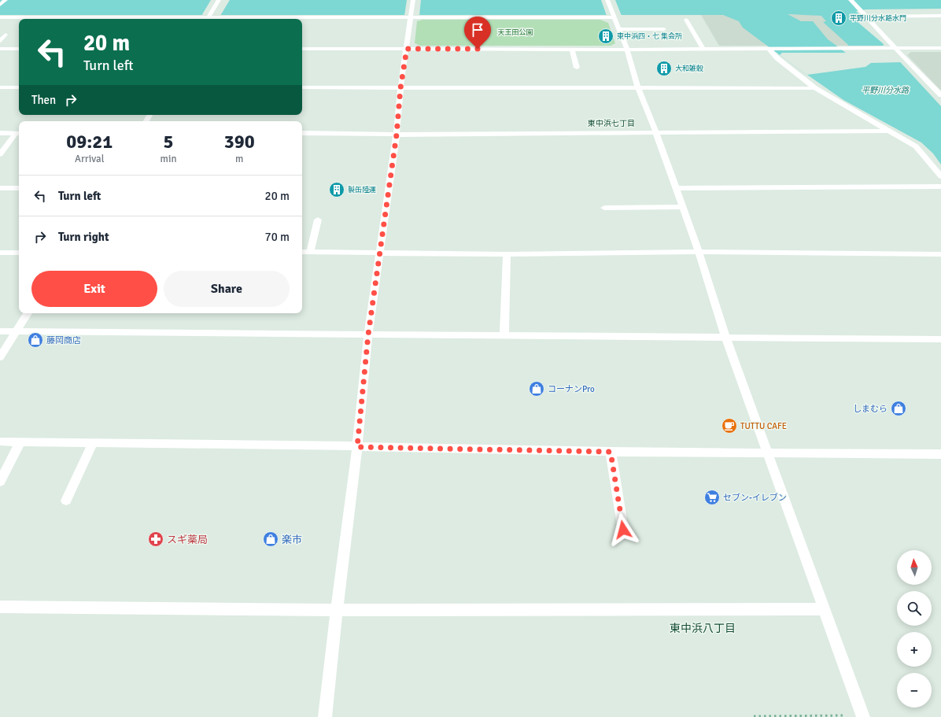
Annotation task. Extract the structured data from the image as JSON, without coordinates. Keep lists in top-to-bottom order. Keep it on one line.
{"districts":["東中浜七丁目","東中浜八丁目"],"water":["平野川分水路"],"parks":["天王田公園"],"places":{"building":["平野川分水路水門","東中浜四・七 集会所","大和雑穀","製缶陸運"],"shop":["藤岡商店","コーナンPro","しまむら","楽市"],"cafe":["TUTTU CAFE"],"supermarket":["セブン-イレブン"],"pharmacy":["スギ薬局"]},"north":"top","page":{"turn":["20 m","Turn left"],"then":"Then","eta":["09:21","Arrival","5","min","390","m"],"list":[{"name":"Turn left","value":"20 m"},{"name":"Turn right","value":"70 m"}],"buttons":["Exit","Share"],"map_buttons":["+","−"]}}
